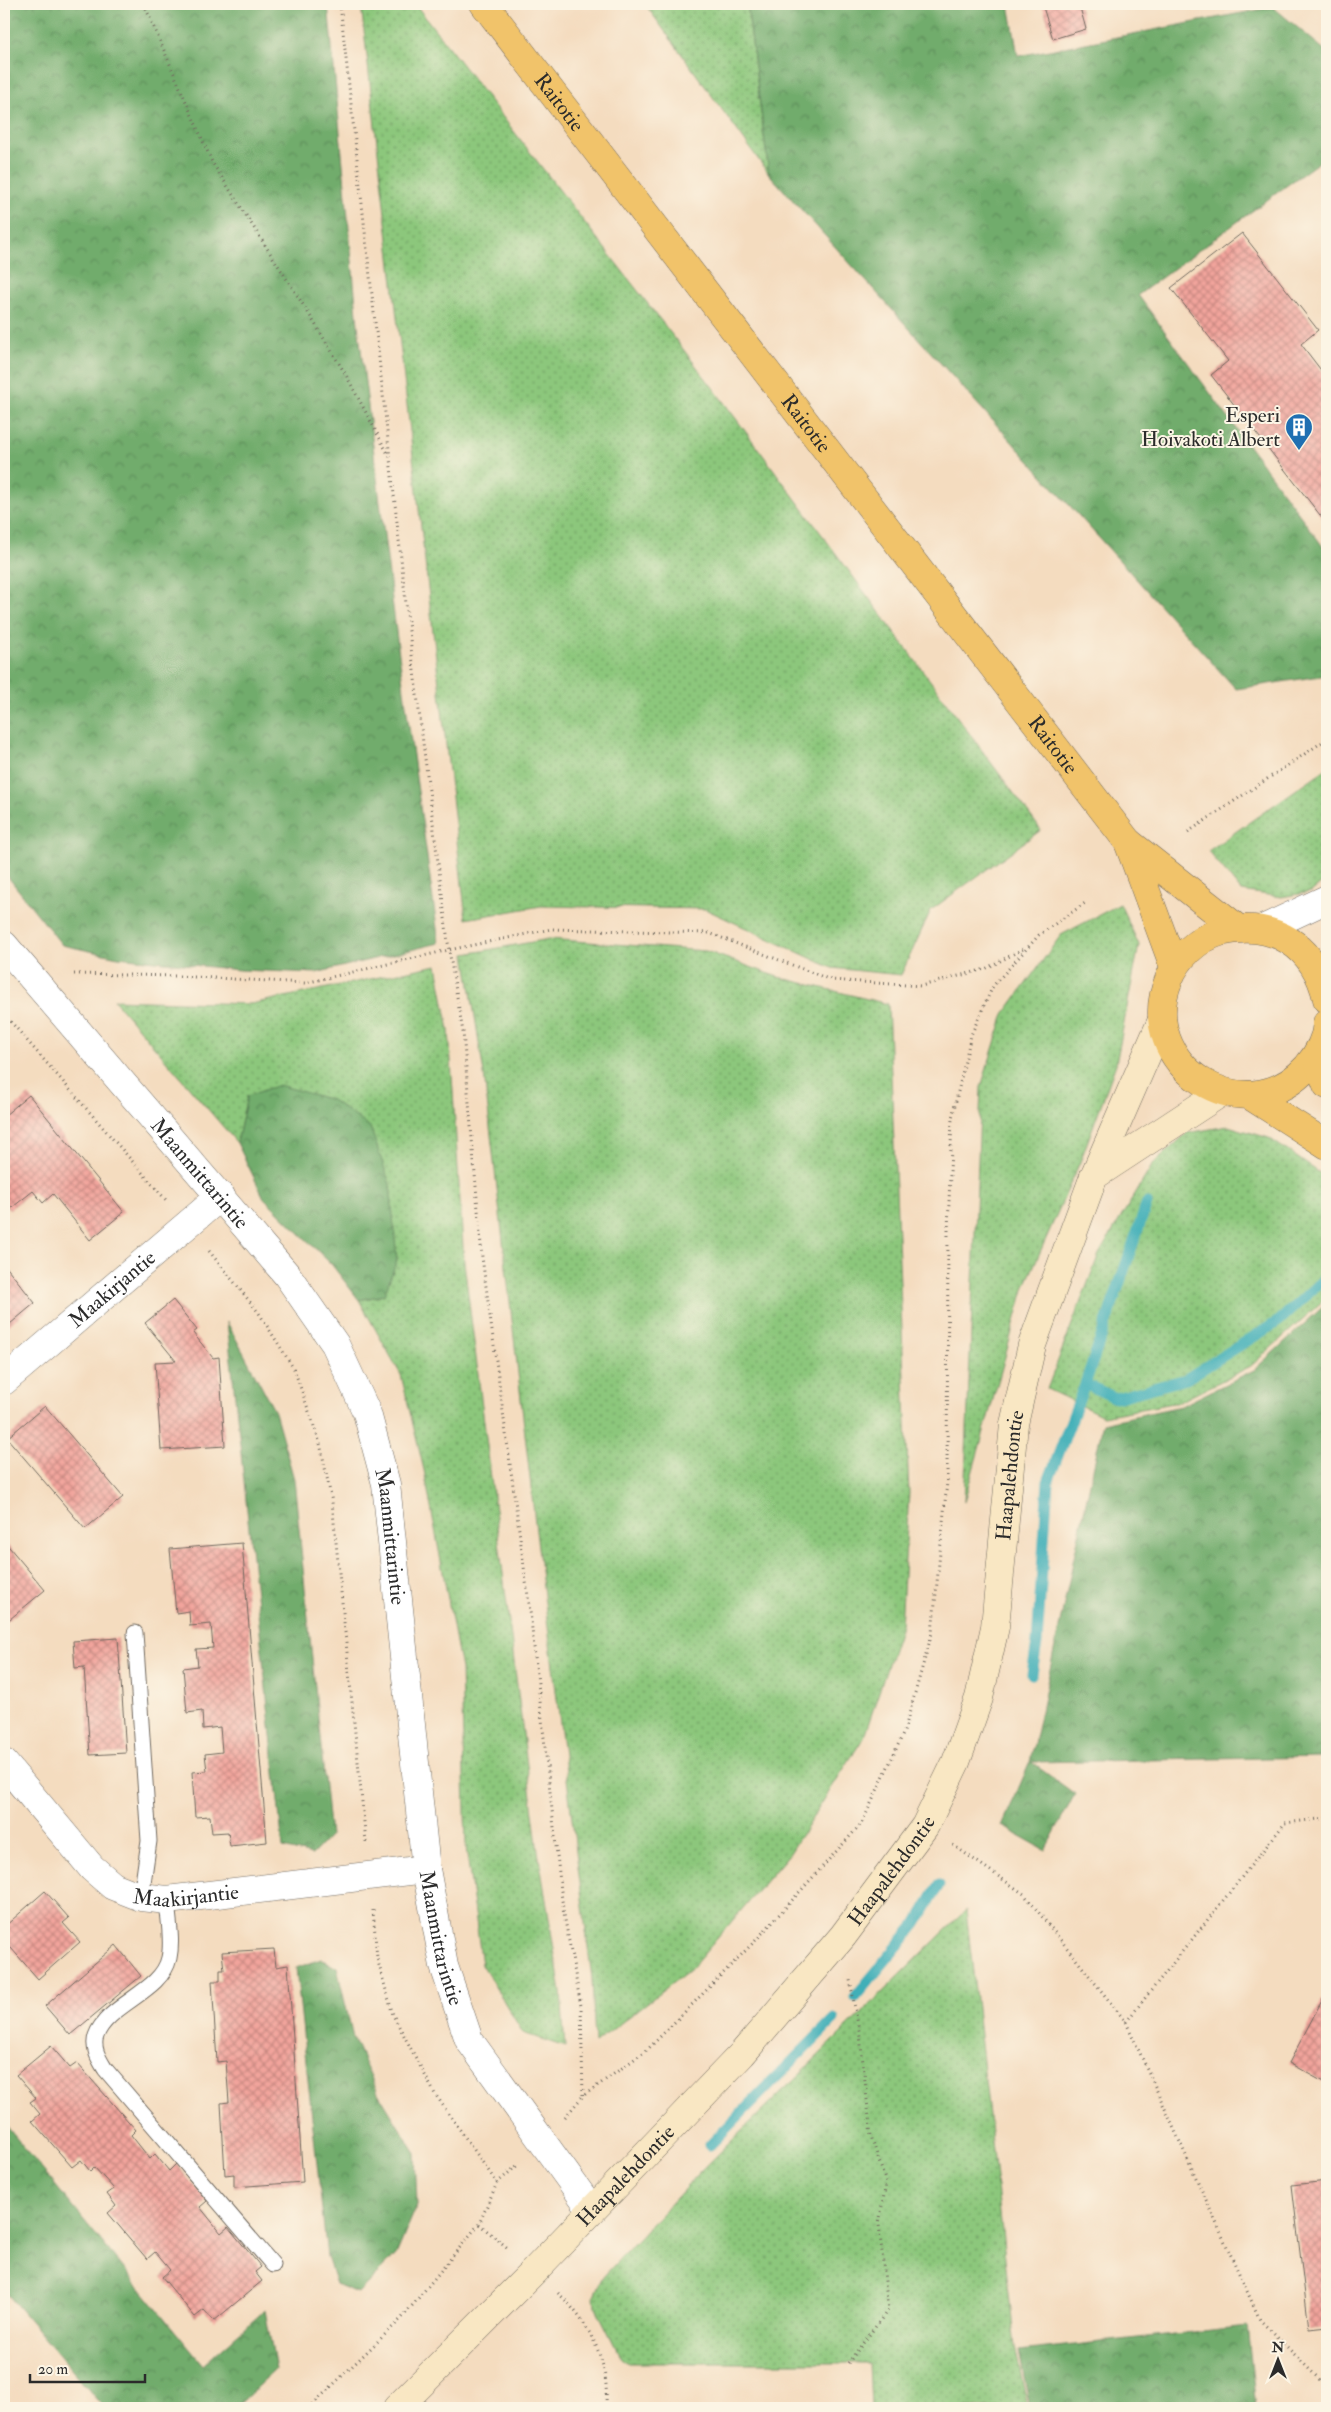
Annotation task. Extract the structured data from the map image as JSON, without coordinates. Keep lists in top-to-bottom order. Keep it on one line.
{"streets":{"main road":["Raitotie"],"street":["Maanmittarintie","Maakirjantie","Haapalehdontie"]},"crossings":[["Maanmittarintie","Maakirjantie"],["Maanmittarintie","Haapalehdontie"]],"places":{"building":["Esperi Hoivakoti Albert"]},"scale_bar":"20 m","north":"top"}
